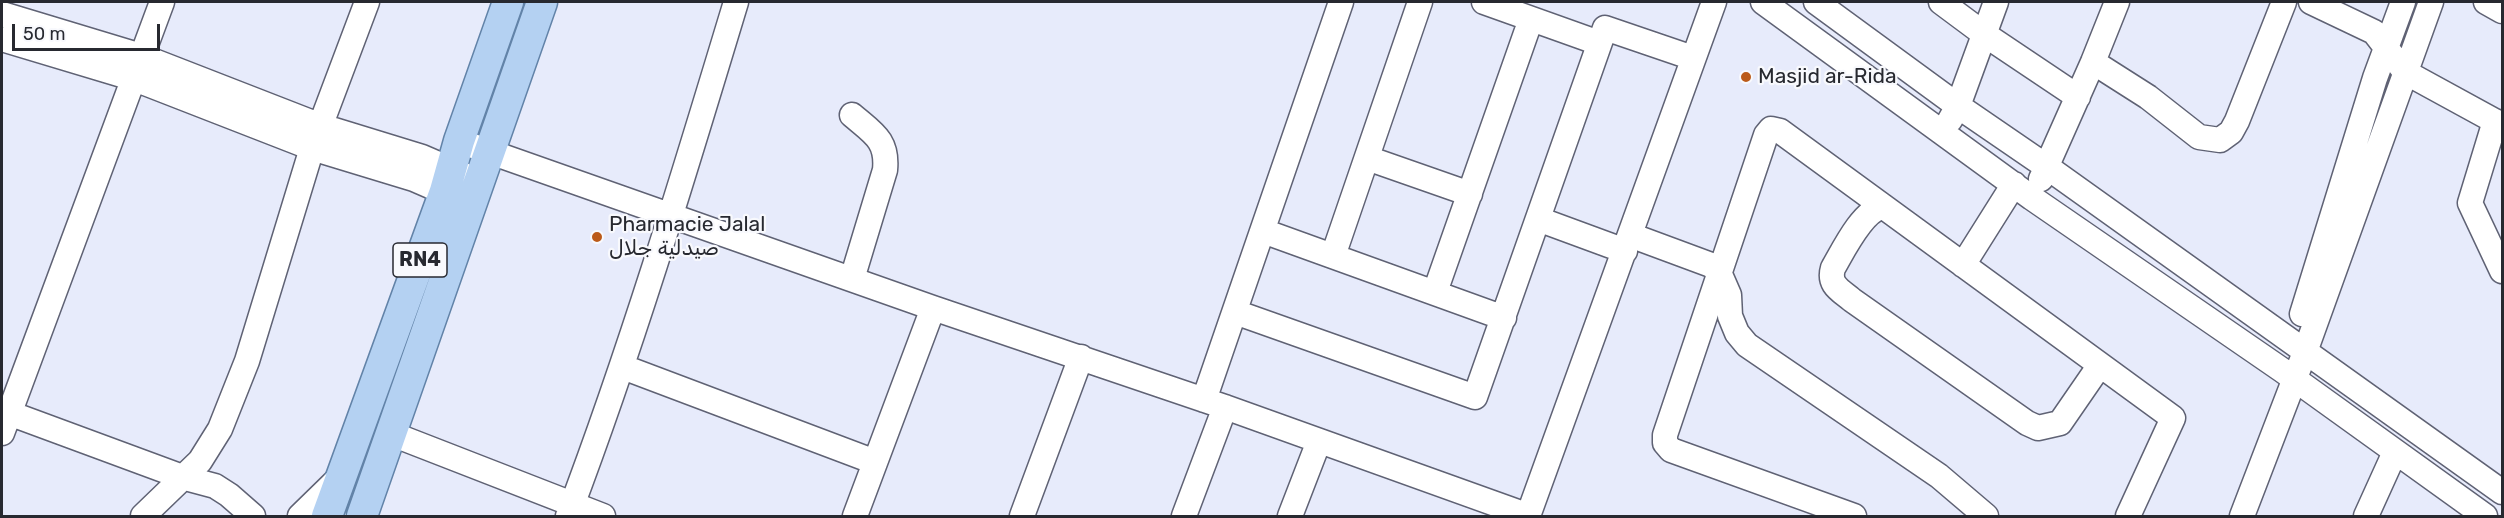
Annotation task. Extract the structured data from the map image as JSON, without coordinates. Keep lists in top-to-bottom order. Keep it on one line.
{"streets":{"main road":["RN4"]},"places":["Masjid ar-Rida","Pharmacie Jalal صيدلية جلال"],"scale_bar":"50 m"}
